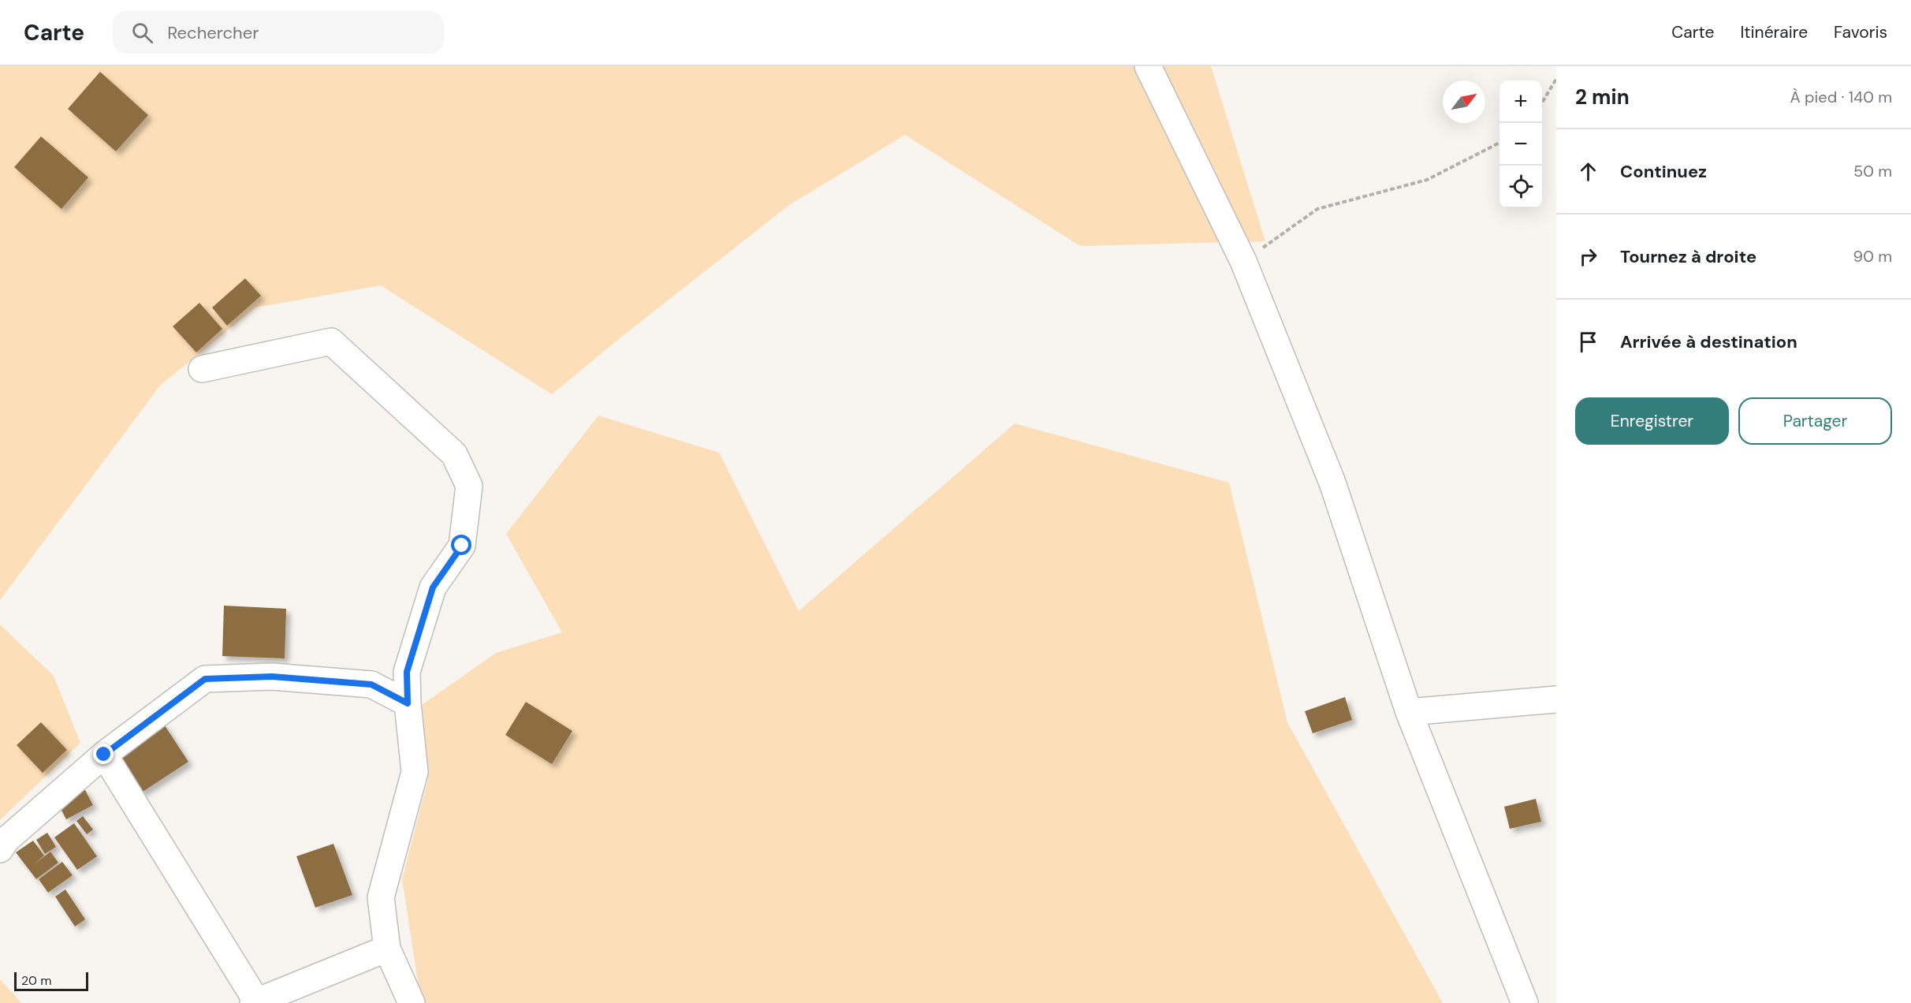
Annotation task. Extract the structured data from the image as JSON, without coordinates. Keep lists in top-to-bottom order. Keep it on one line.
{"scale_bar":"20 m","north":"top right","page":{"header":"Carte","search":"Rechercher","nav":["Carte","Itinéraire","Favoris"],"heading":["2 min","À pied · 140 m"],"map_buttons":["+","−"],"list":[["Continuez","50 m"],["Tournez à droite","90 m"],"Arrivée à destination"],"buttons":["Enregistrer","Partager"],"scale":"20 m"}}
